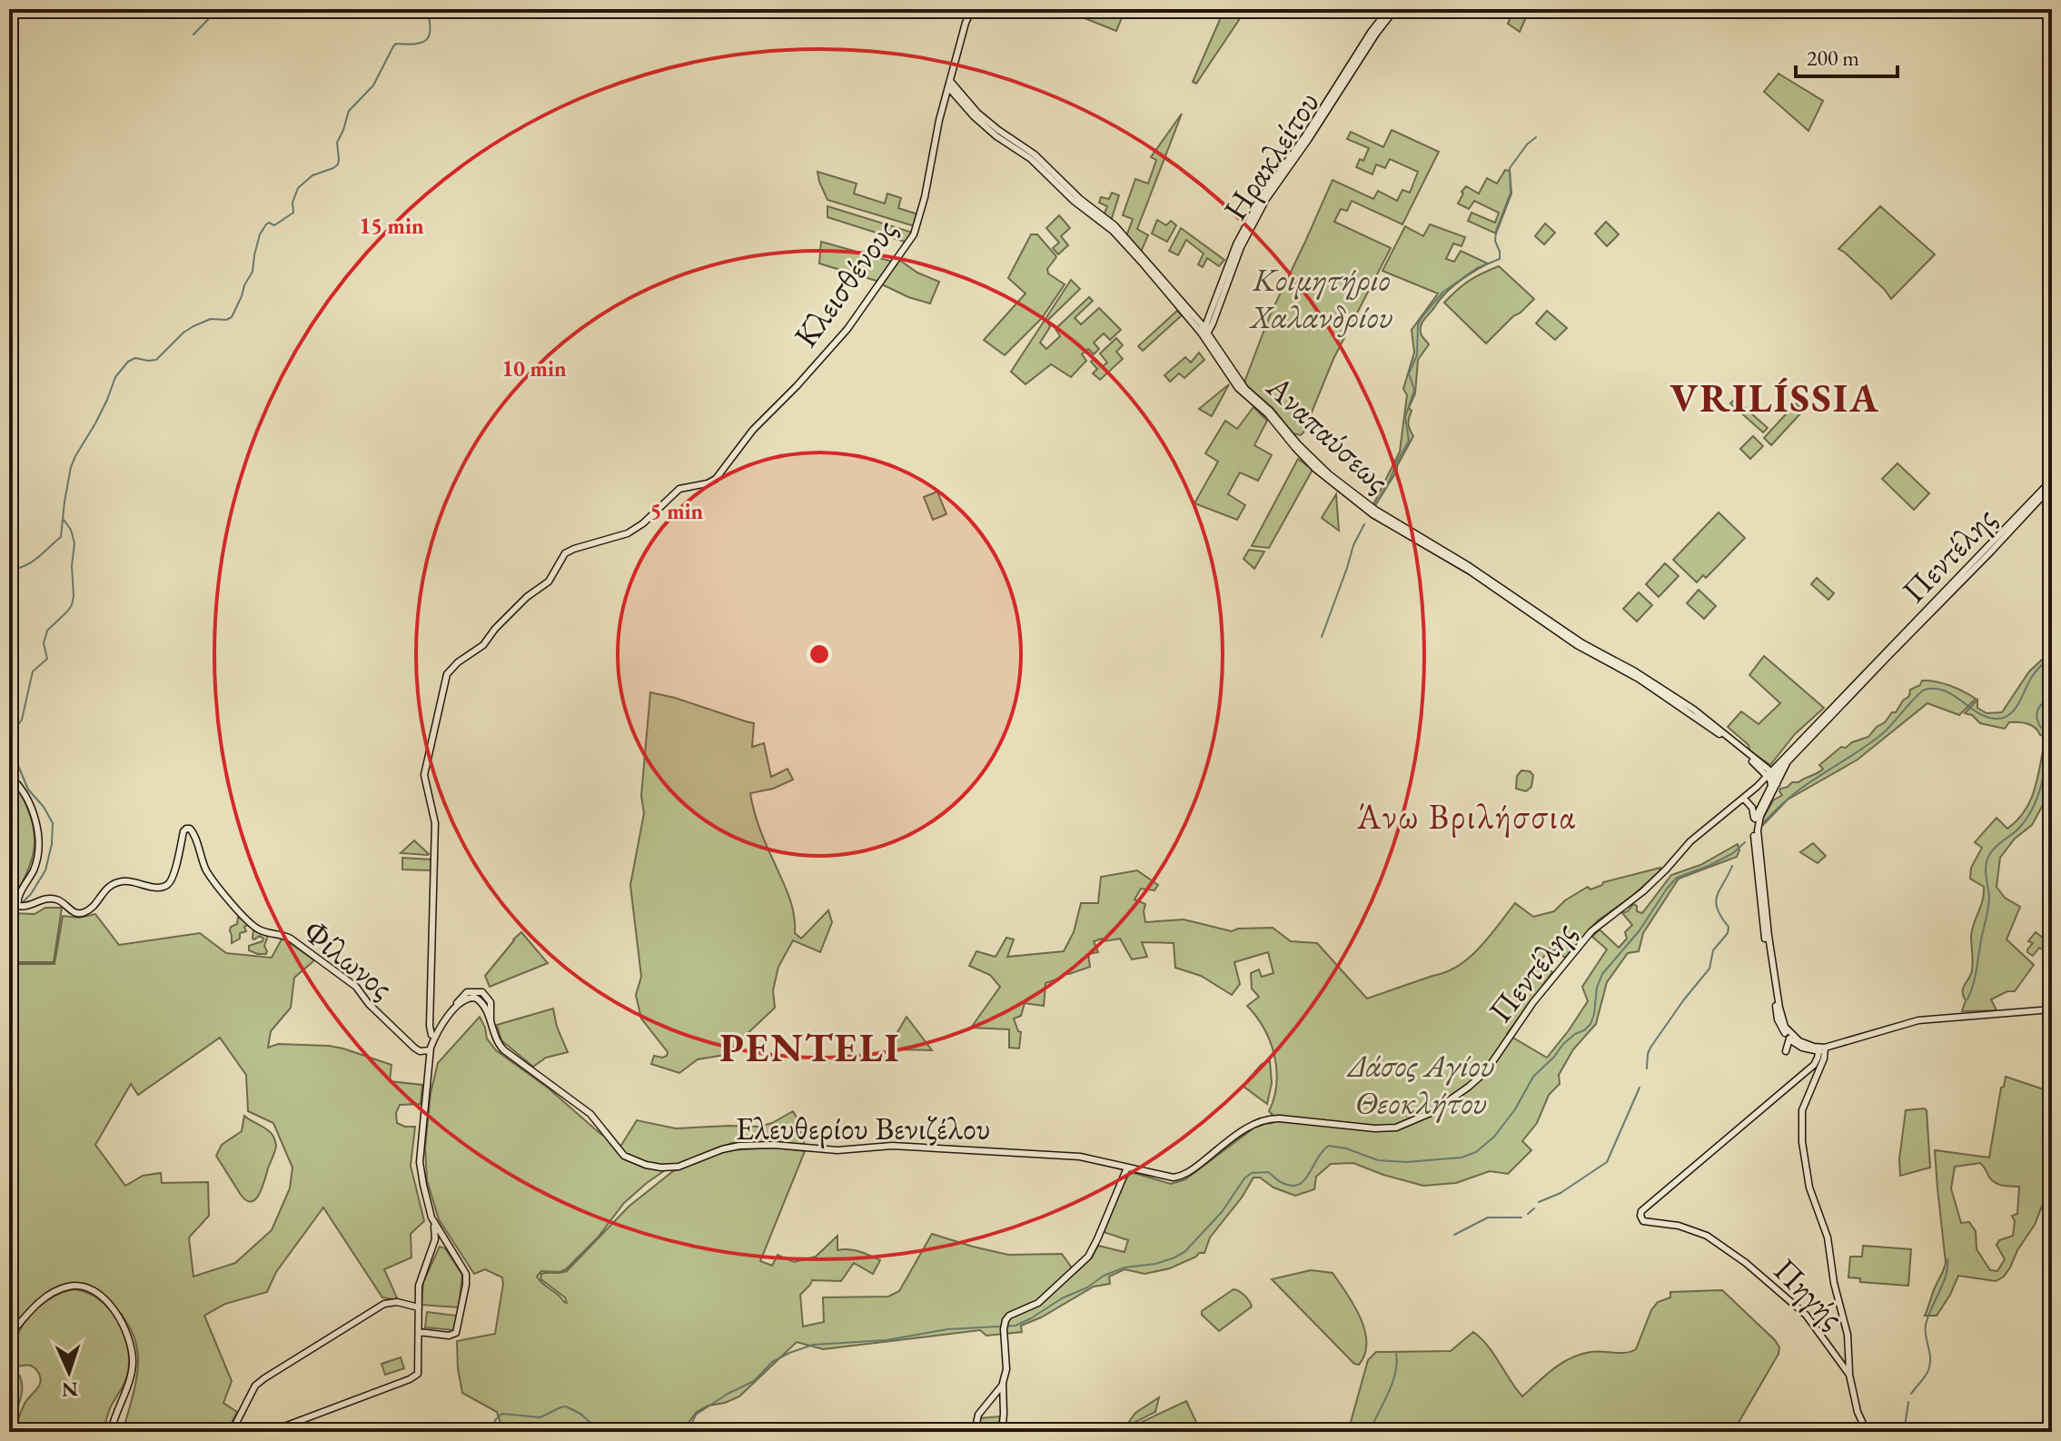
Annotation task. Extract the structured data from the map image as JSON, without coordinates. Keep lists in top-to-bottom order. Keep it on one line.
{"streets":{"main road":["Ηρακλείτου","Κλεισθένους","Αναπαύσεως","Πεντέλης","Φίλωνος","Ελευθερίου Βενιζέλου","Πηγής"]},"crossings":[["Ηρακλείτου","Αναπαύσεως"],["Κλεισθένους","Αναπαύσεως"],["Κλεισθένους","Ελευθερίου Βενιζέλου"],["Αναπαύσεως","Πεντέλης"],["Πεντέλης","Ελευθερίου Βενιζέλου"]],"districts":["VRILÍSSIA","Άνω Βριλήσσια","PENTELI"],"parks":["Κοιμητήριο Χαλανδρίου","Δάσος Αγίου Θεοκλήτου"],"scale_bar":"200 m","north":"bottom","rings":["15 min","10 min","5 min"]}
